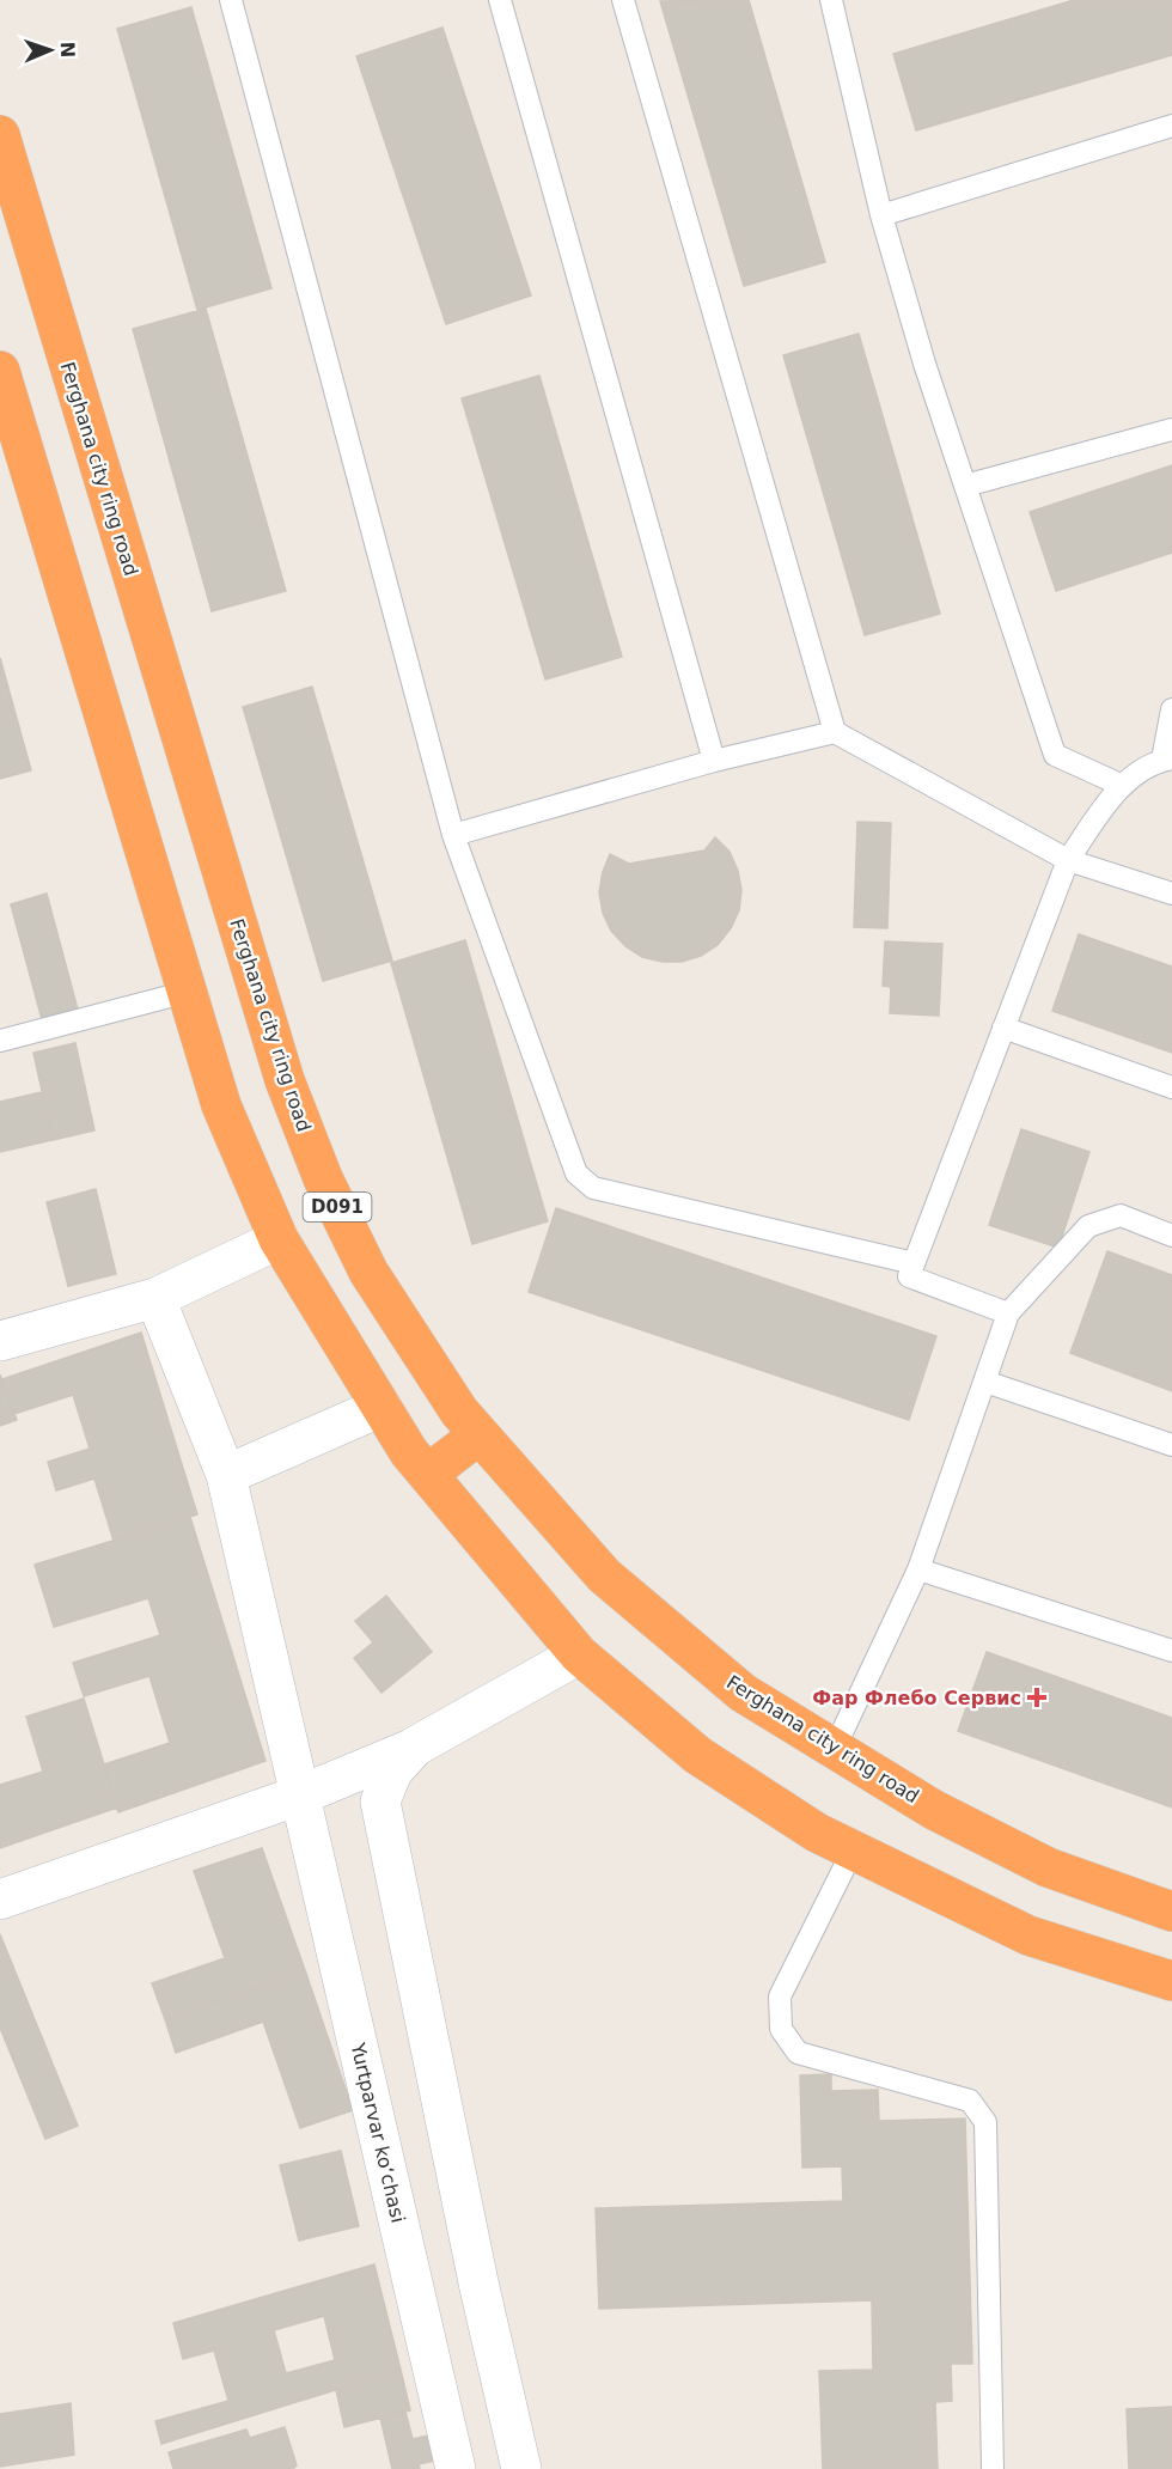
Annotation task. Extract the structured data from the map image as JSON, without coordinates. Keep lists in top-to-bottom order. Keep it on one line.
{"streets":{"highway":["Ferghana city ring road","D091"],"street":["Yurtparvar koʻchasi"]},"places":{"health":["Фар Флебо Сервис"]},"north":"right"}
